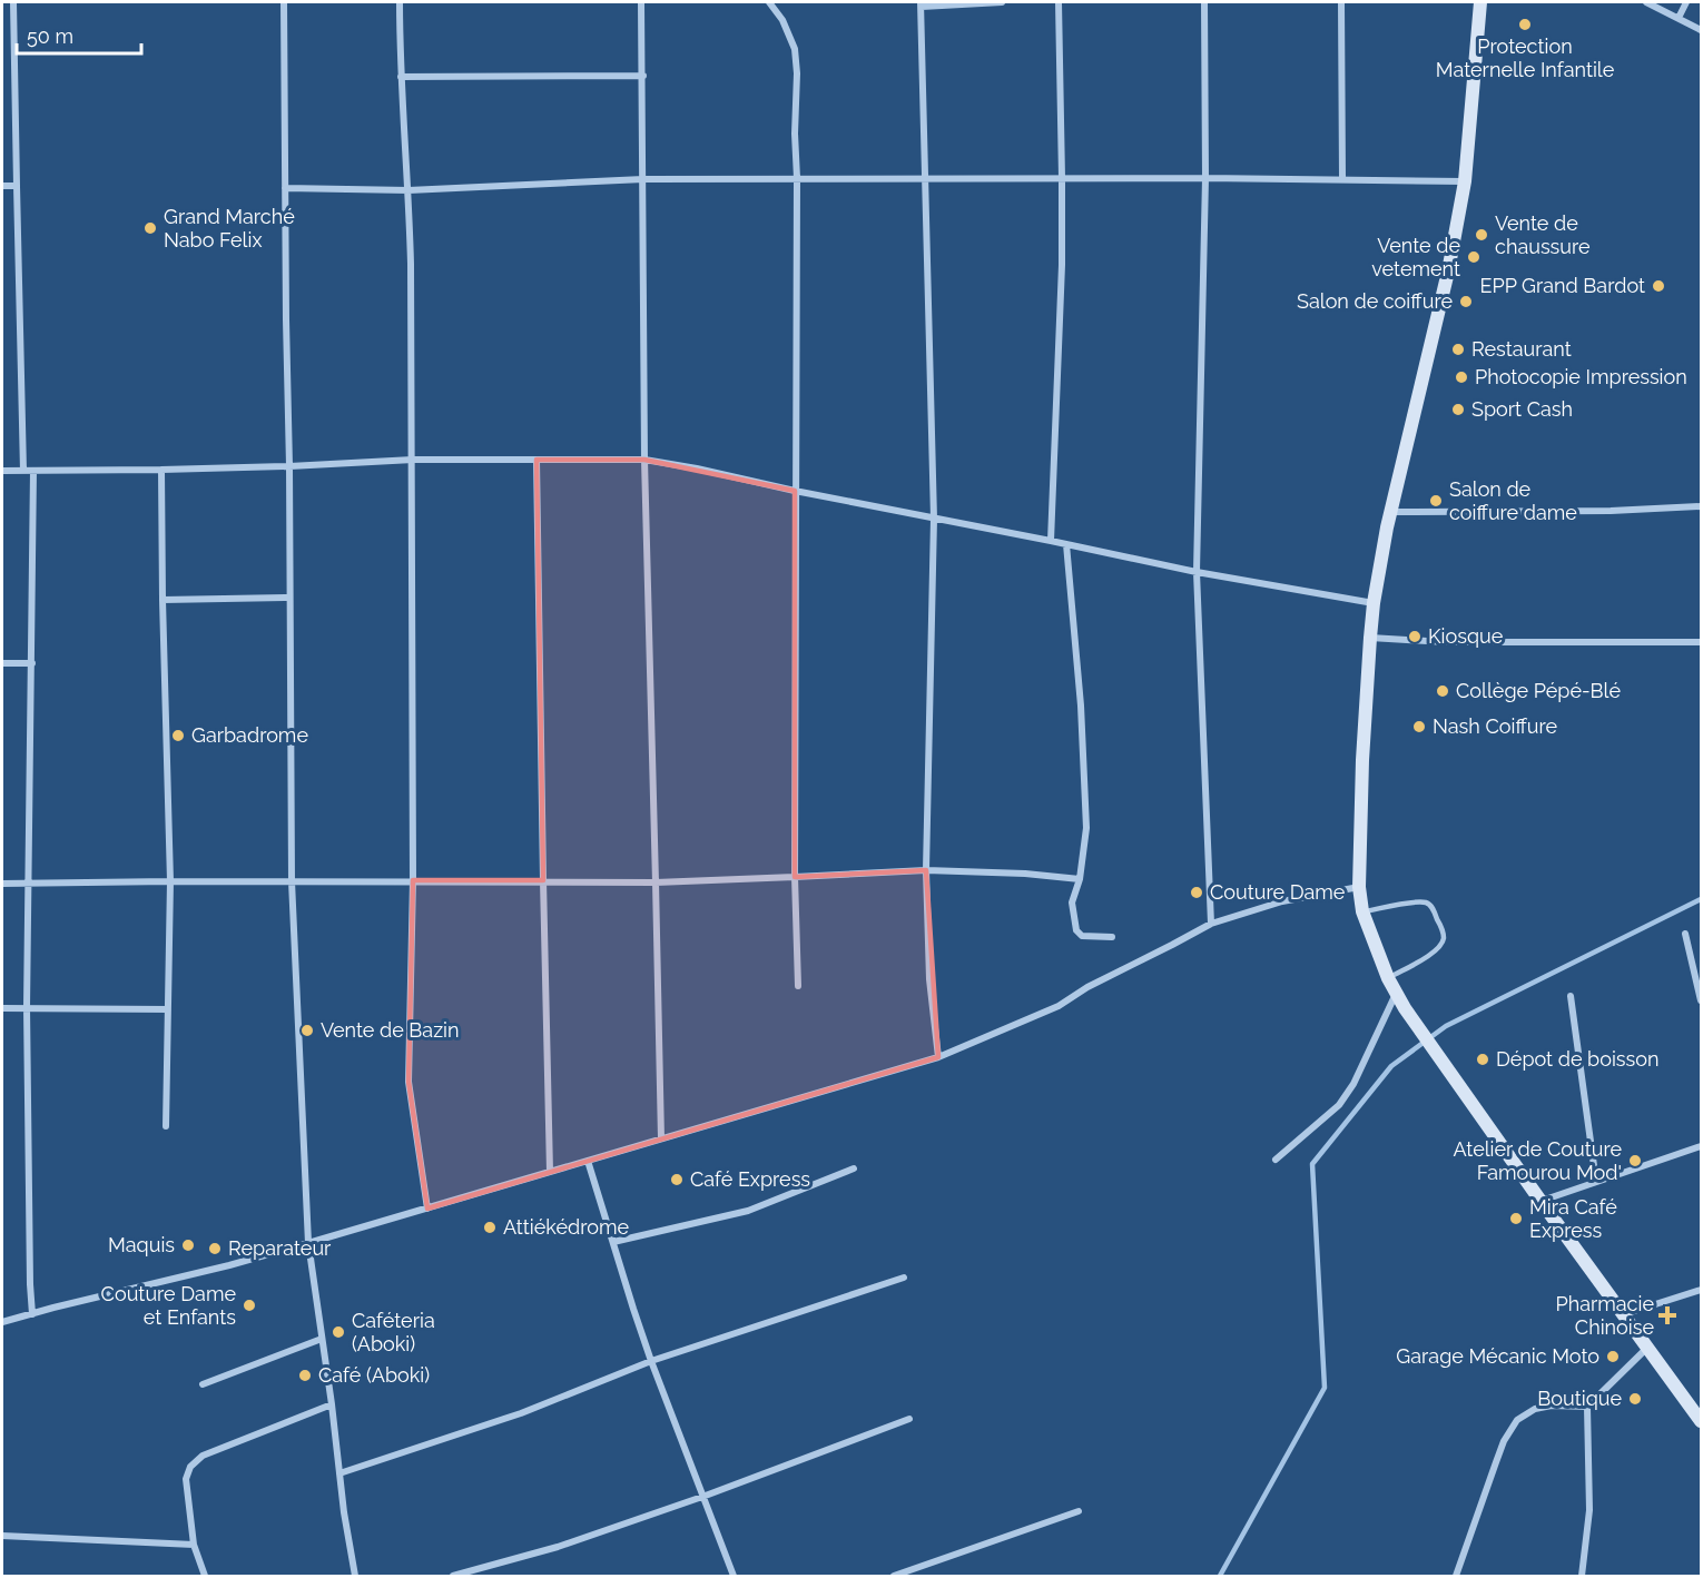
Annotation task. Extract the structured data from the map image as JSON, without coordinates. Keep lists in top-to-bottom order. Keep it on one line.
{"places":{"other":["Protection Maternelle Infantile","Grand Marché Nabo Felix","Vente de chaussure","Vente de vetement","EPP Grand Bardot","Salon de coiffure","Restaurant","Photocopie Impression","Sport Cash","Salon de coiffure dame","Kiosque","Collège Pépé-Blé","Nash Coiffure","Garbadrome","Couture Dame","Vente de Bazin","Dépot de boisson","Atelier de Couture Famourou Mod'","Café Express","Mira Café Express","Attiékédrome","Maquis","Reparateur","Couture Dame et Enfants","Caféteria (Aboki)","Garage Mécanic Moto","Café (Aboki)","Boutique"],"health":["Pharmacie Chinoise"]},"scale_bar":"50 m"}
